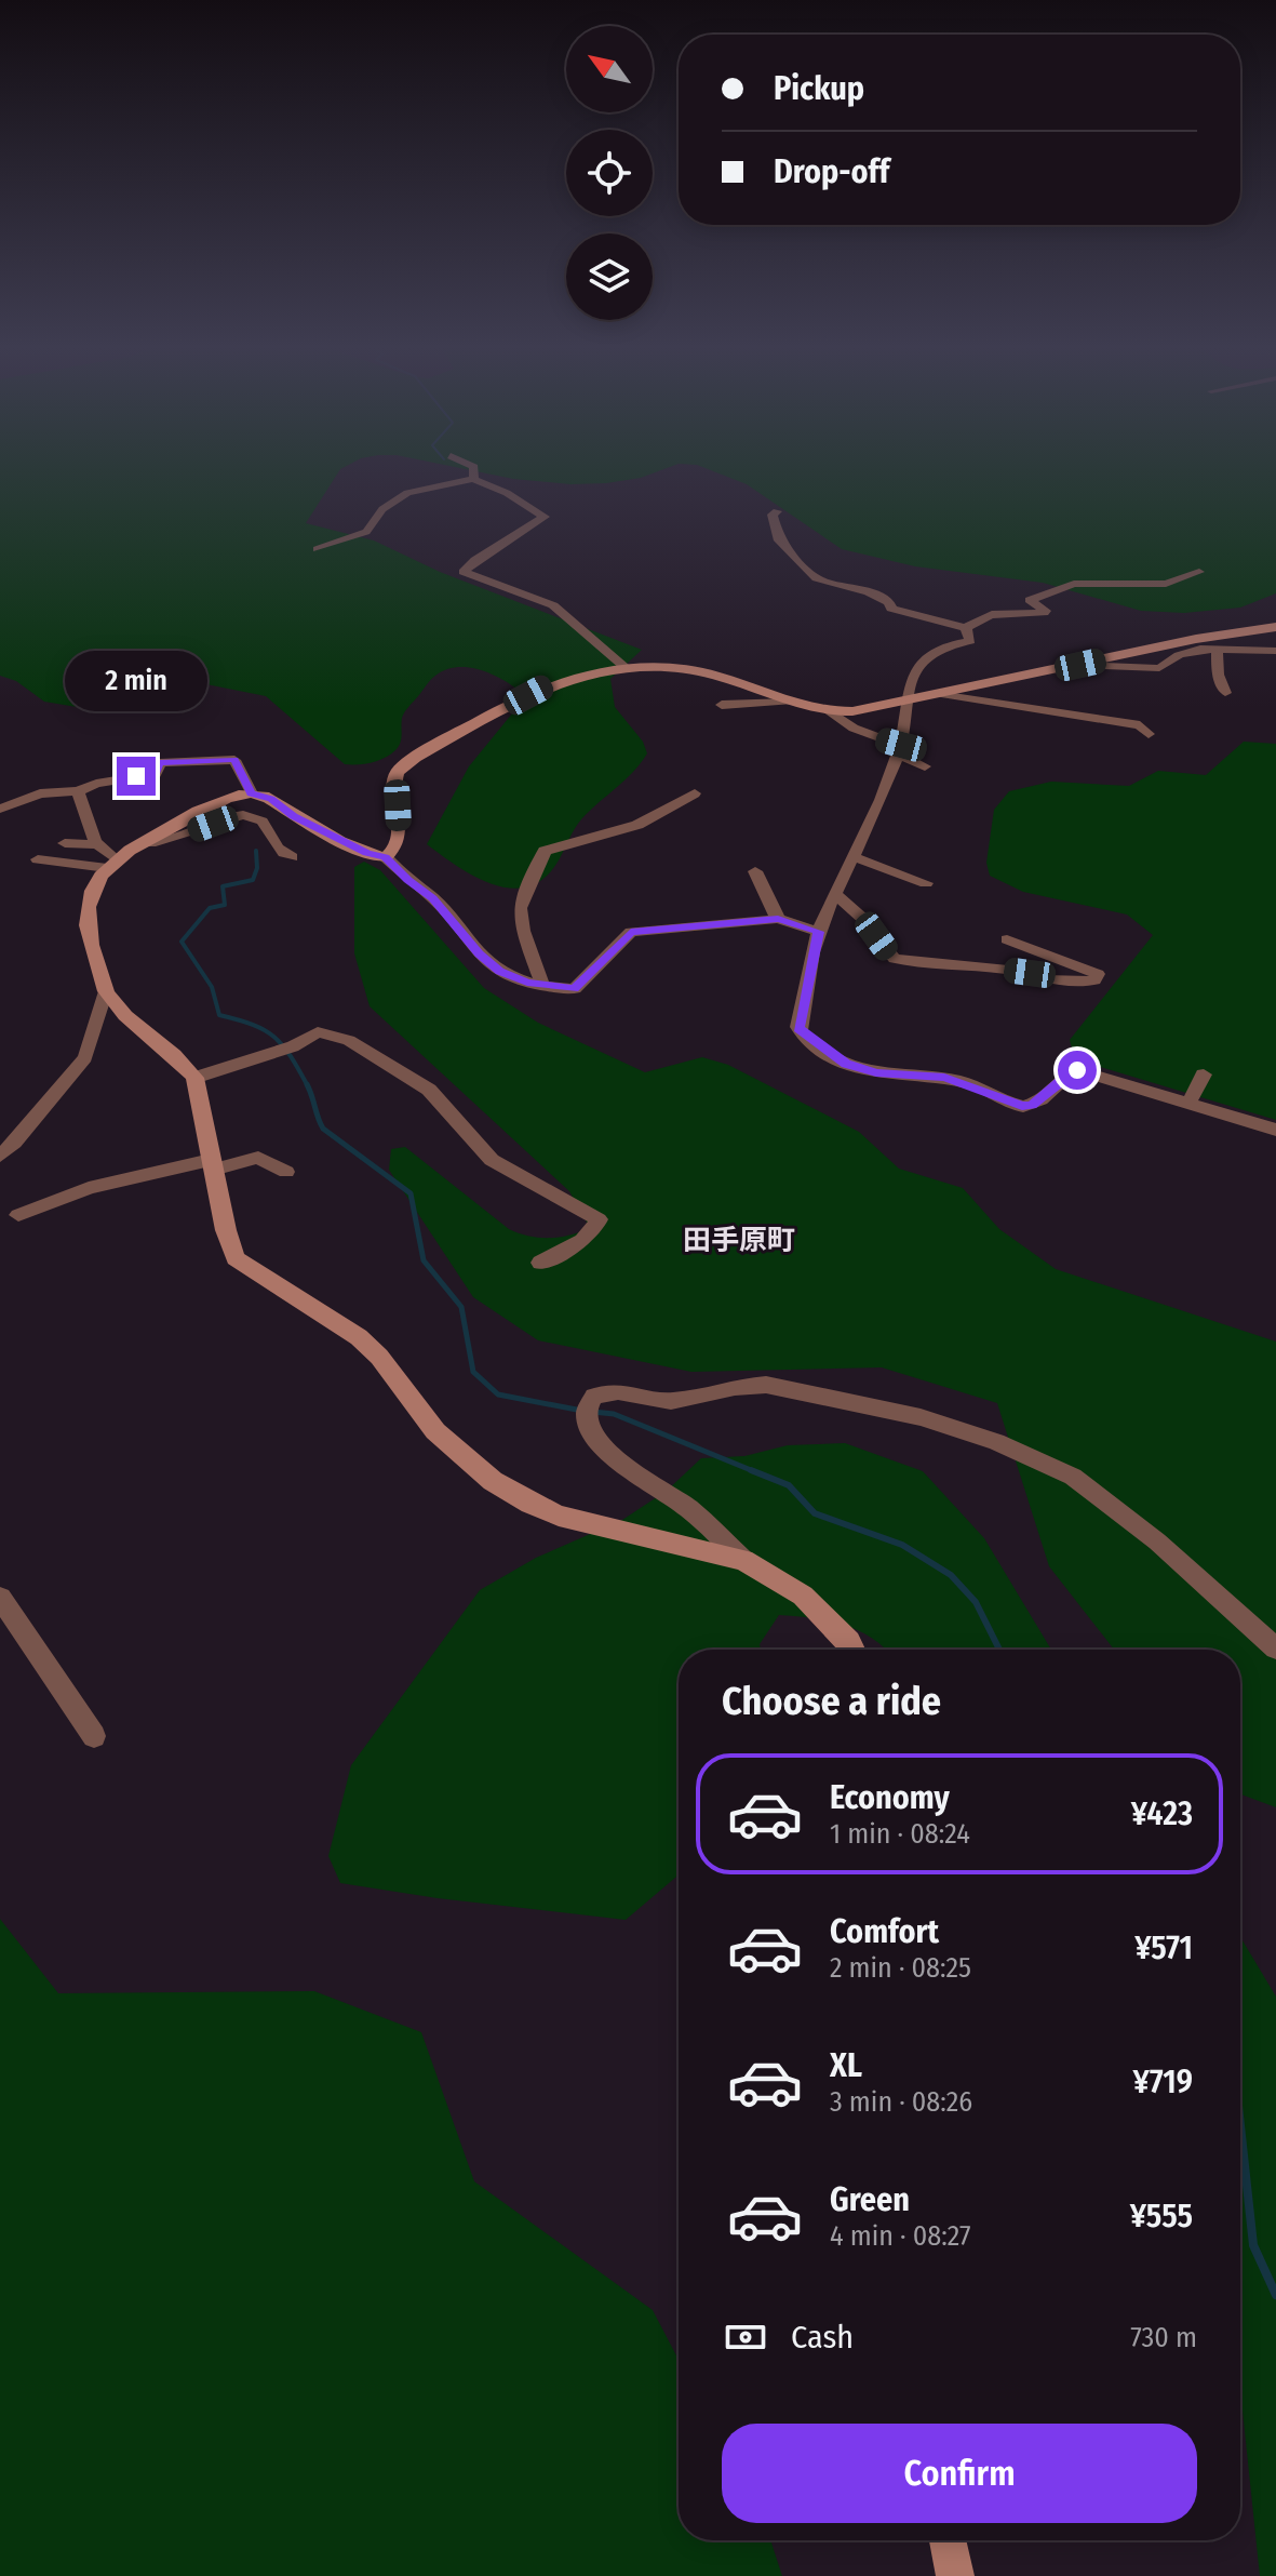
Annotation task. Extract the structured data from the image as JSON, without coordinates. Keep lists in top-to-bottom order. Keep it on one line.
{"districts":["田手原町"],"north":"top left","page":{"banner":["Pickup","Drop-off"],"bubble":"2 min","heading":"Choose a ride","list":[{"name":"Economy","note":"1 min · 08:24","value":"¥423"},{"name":"Comfort","note":"2 min · 08:25","value":"¥571"},{"name":"XL","note":"3 min · 08:26","value":"¥719"},{"name":"Green","note":"4 min · 08:27","value":"¥555"}],"pay":["Cash","730 m"],"buttons":"Confirm"}}
